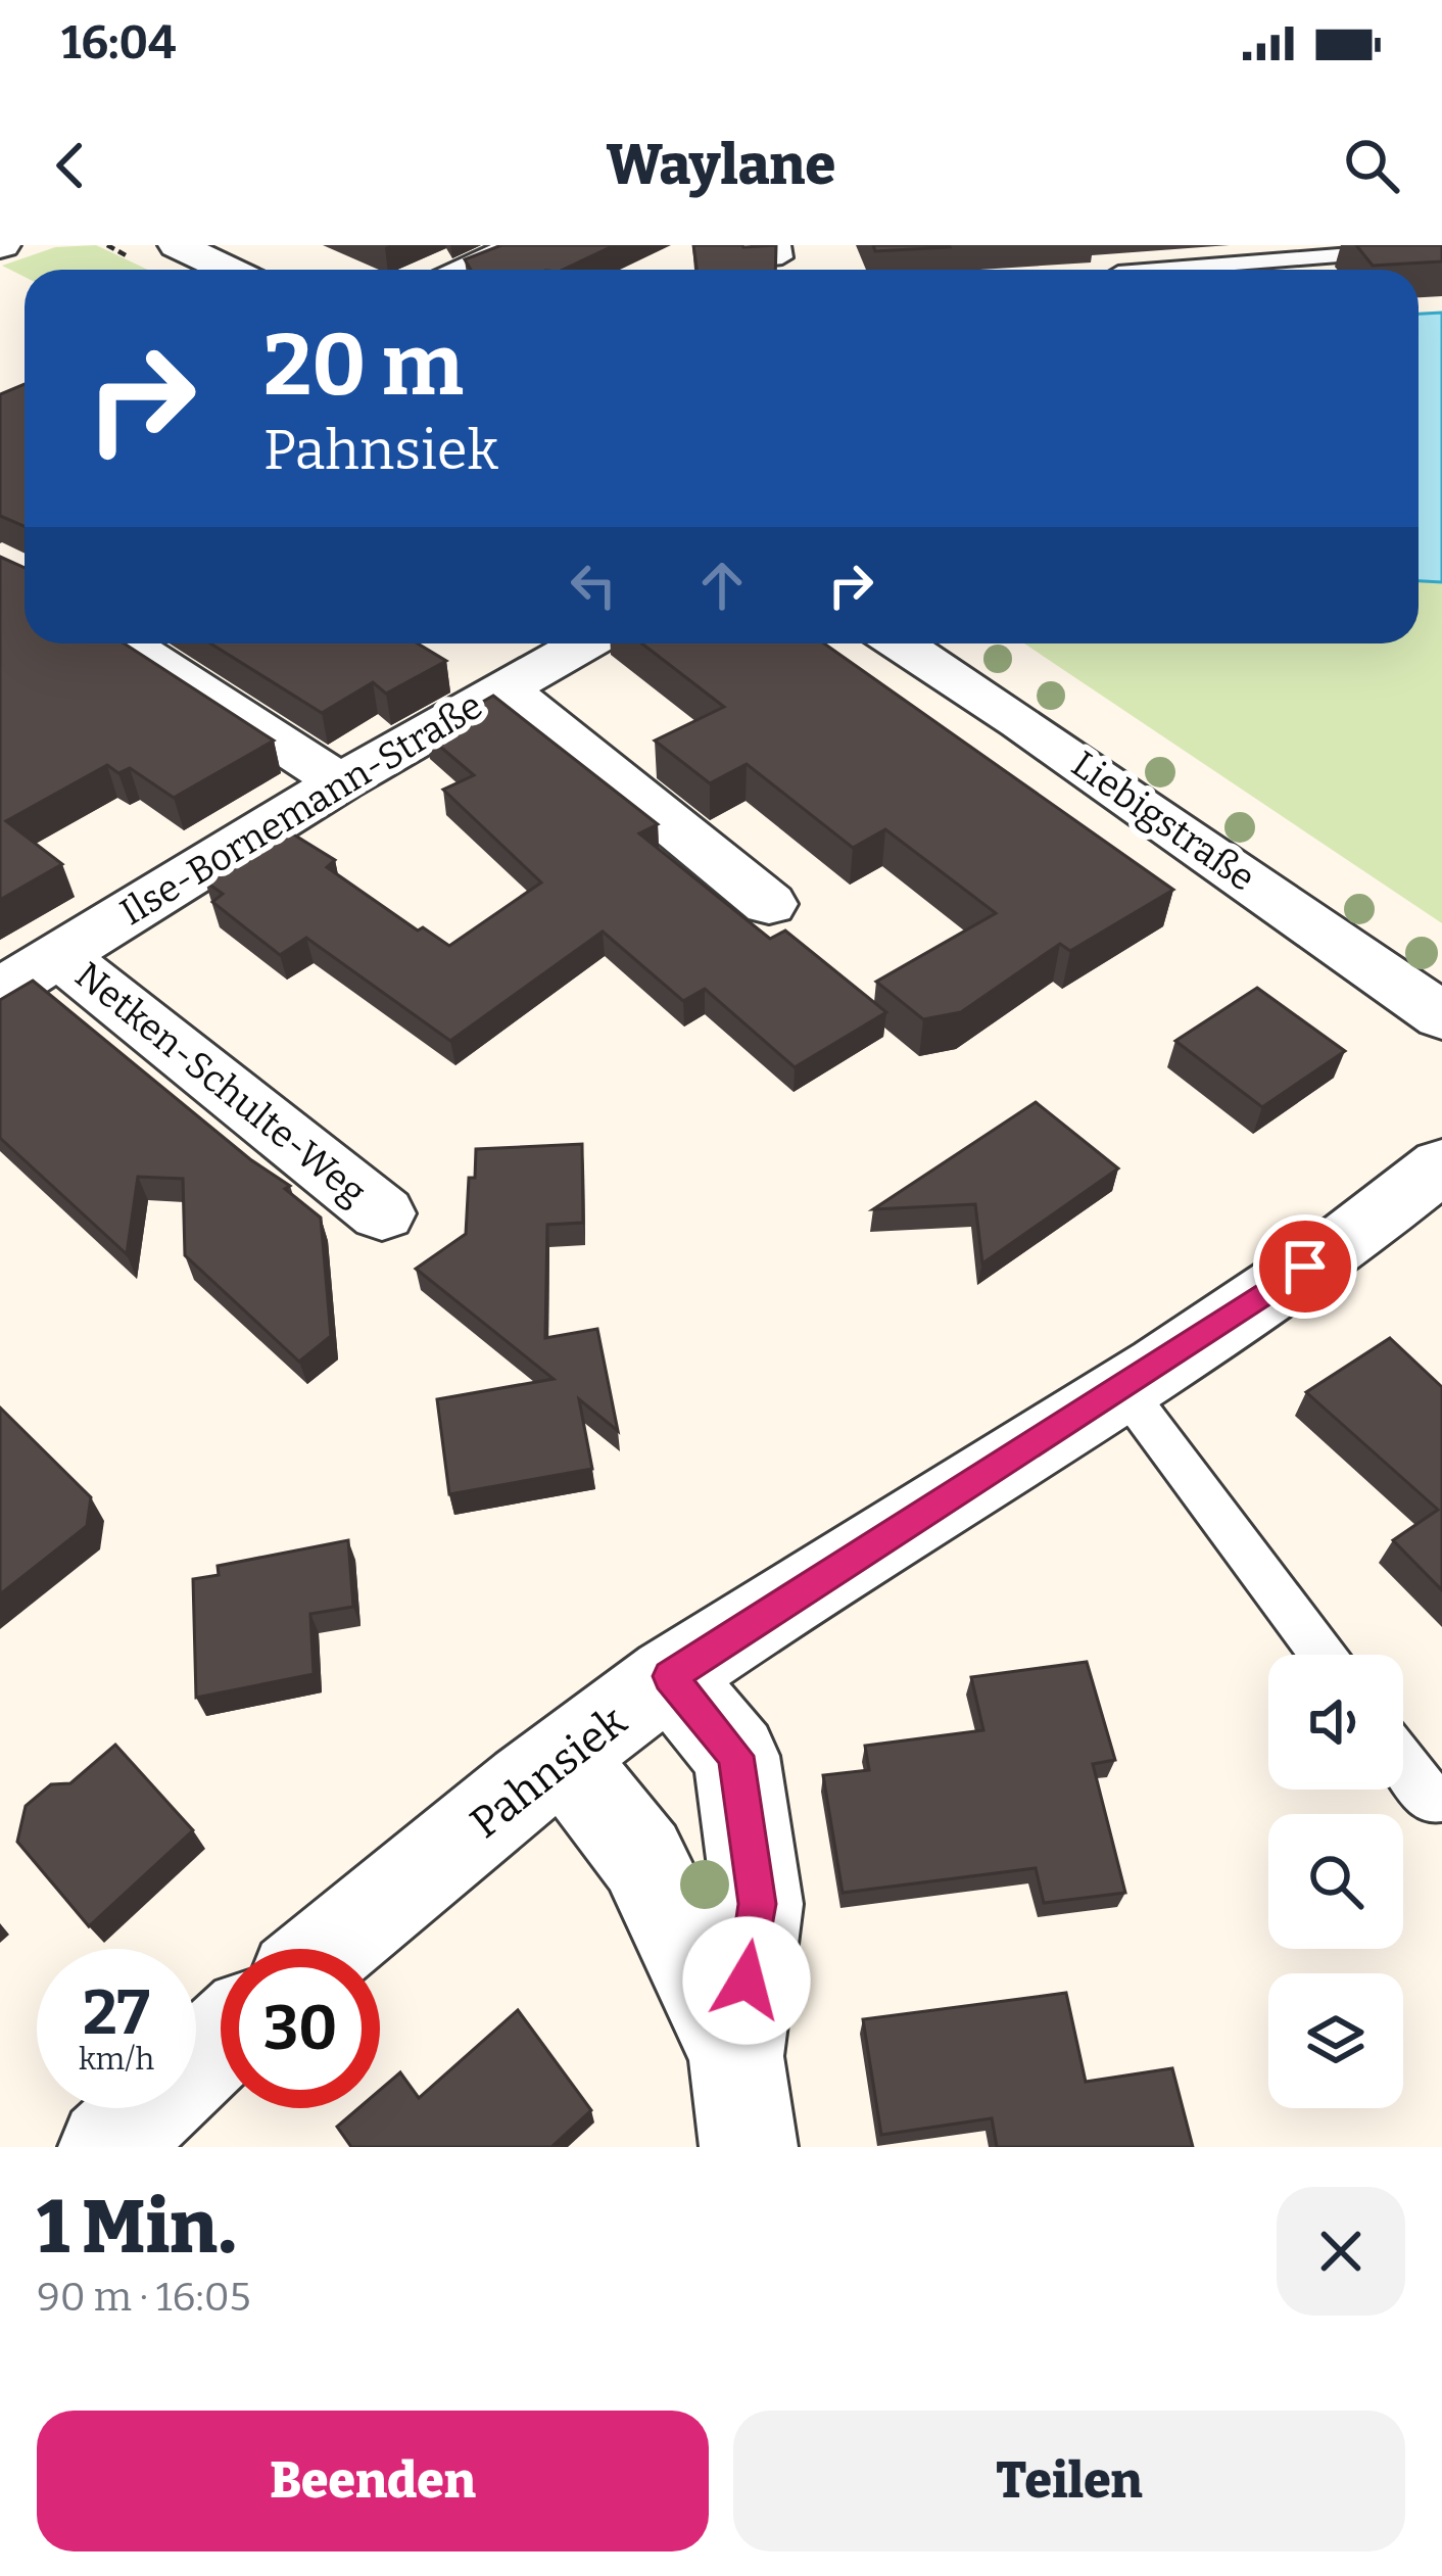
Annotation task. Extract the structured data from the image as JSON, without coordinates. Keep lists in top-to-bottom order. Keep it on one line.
{"streets":{"street":["Ilse-Bornemann-Straße","Liebigstraße","Netken-Schulte-Weg","Pahnsiek"]},"crossings":[["Ilse-Bornemann-Straße","Netken-Schulte-Weg"]],"page":{"status":"16:04","header":"Waylane","turn":["20 m","Pahnsiek"],"speed":"27 km/h","limit":"30","heading":["1 Min.","90 m · 16:05"],"buttons":["Beenden","Teilen"]}}
